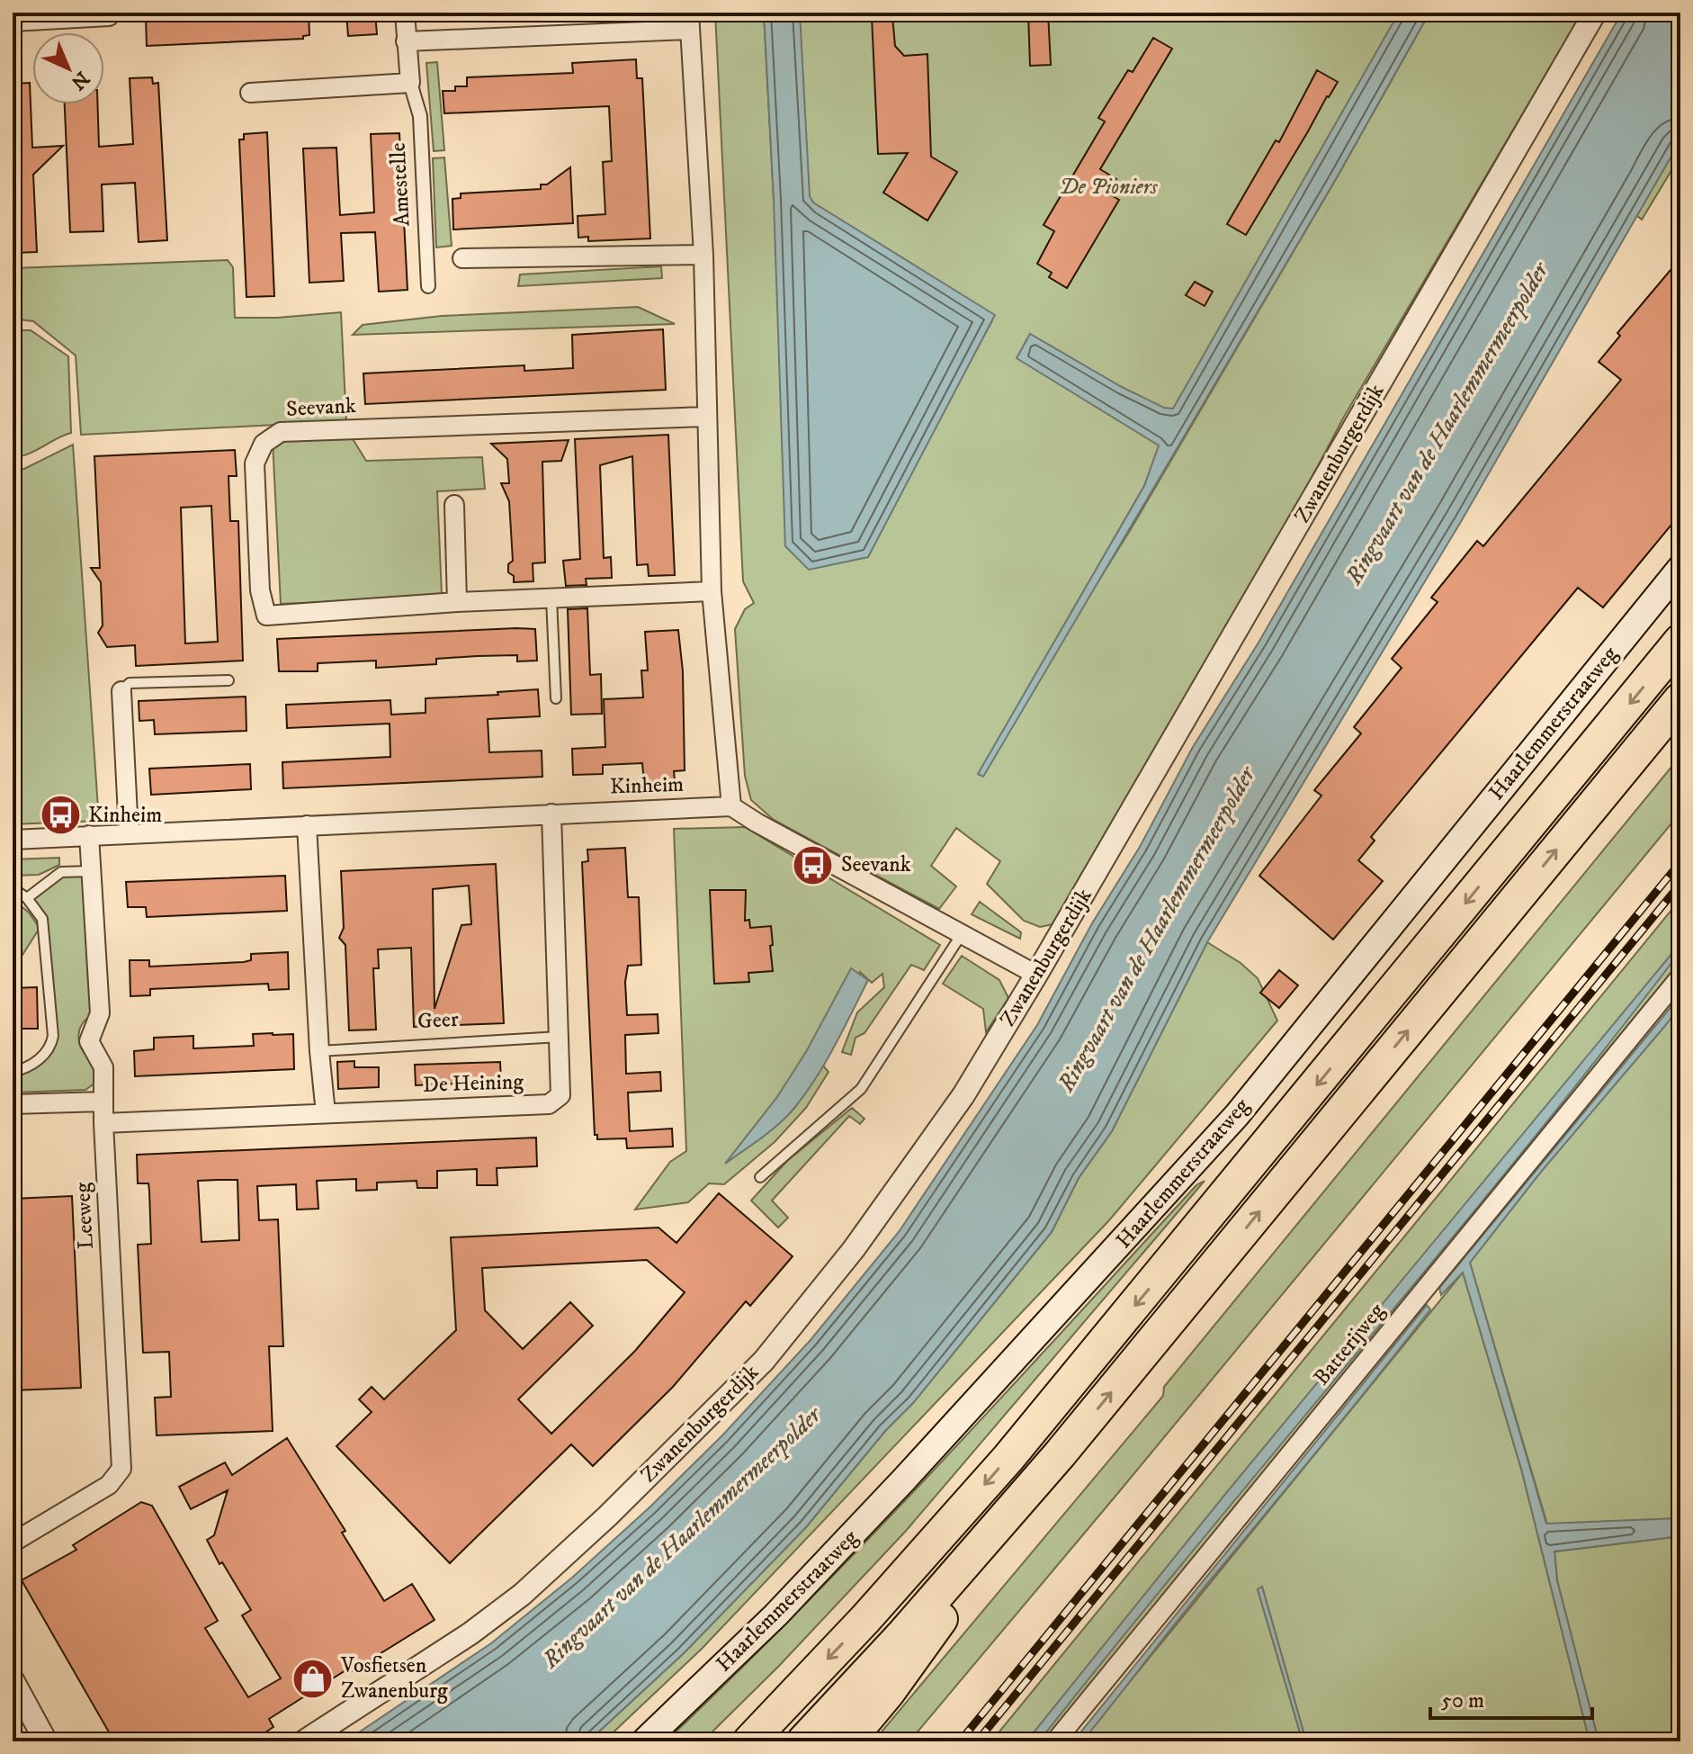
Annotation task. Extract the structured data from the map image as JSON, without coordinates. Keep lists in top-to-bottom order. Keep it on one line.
{"streets":{"main road":["Haarlemmerstraatweg"],"street":["Amestelle","Seevank","Zwanenburgerdijk","Kinheim","De Heining","Leeweg","Batterijweg"],"lane":["Geer"]},"crossings":[["Kinheim","De Heining"],["Kinheim","Leeweg"],["Geer","De Heining"],["De Heining","Leeweg"]],"water":["Ringvaart van de Haarlemmermeerpolder"],"parks":["De Pioniers"],"places":{"bus stop":["Kinheim","Seevank"],"shop":["Vosfietsen Zwanenburg"]},"scale_bar":"50 m","north":"bottom right"}
